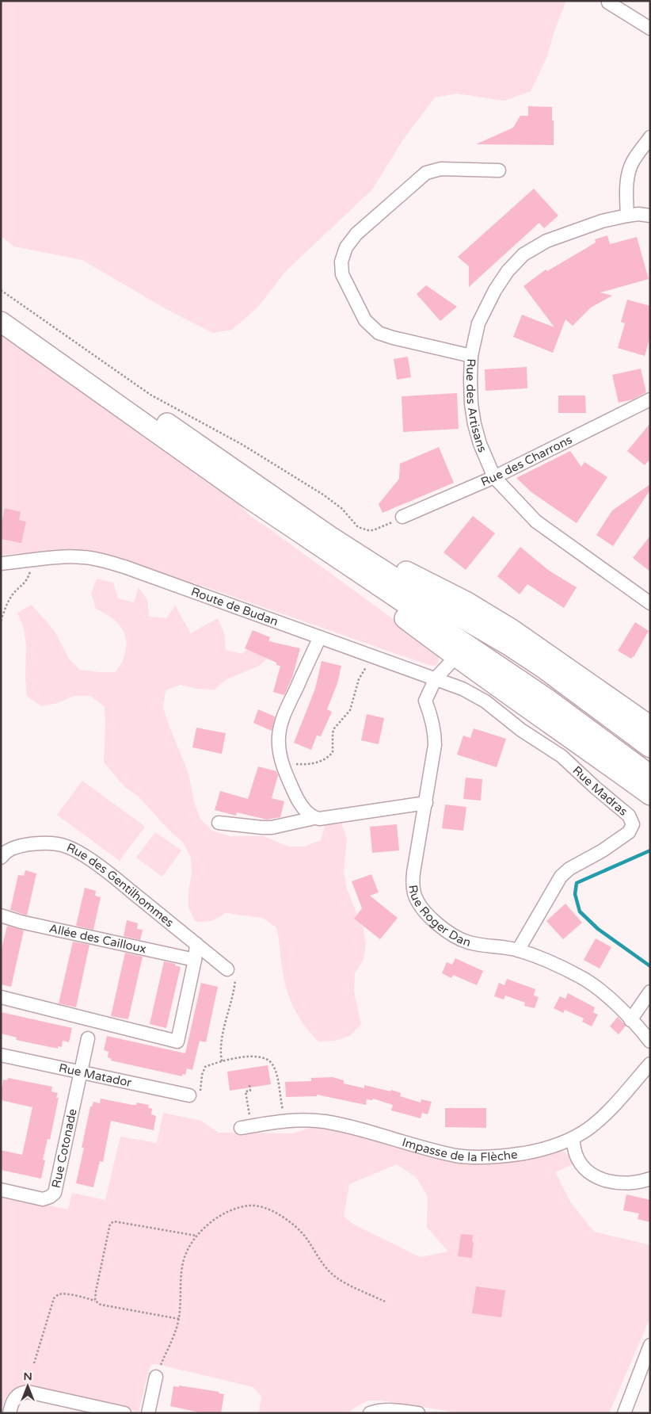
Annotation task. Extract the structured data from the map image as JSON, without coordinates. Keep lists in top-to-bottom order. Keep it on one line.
{"streets":{"street":["Rue des Artisans","Rue des Charrons","Route de Budan","Rue Madras","Rue des Gentilhommes","Rue Roger Dan","Allée des Cailloux","Rue Matador","Impasse de la Flèche","Rue Cotonade"]},"crossings":[["Rue des Artisans","Rue des Charrons"],["Route de Budan","Rue Madras"],["Route de Budan","Rue Roger Dan"],["Rue Madras","Rue Roger Dan"],["Rue Matador","Rue Cotonade"]],"north":"top"}
